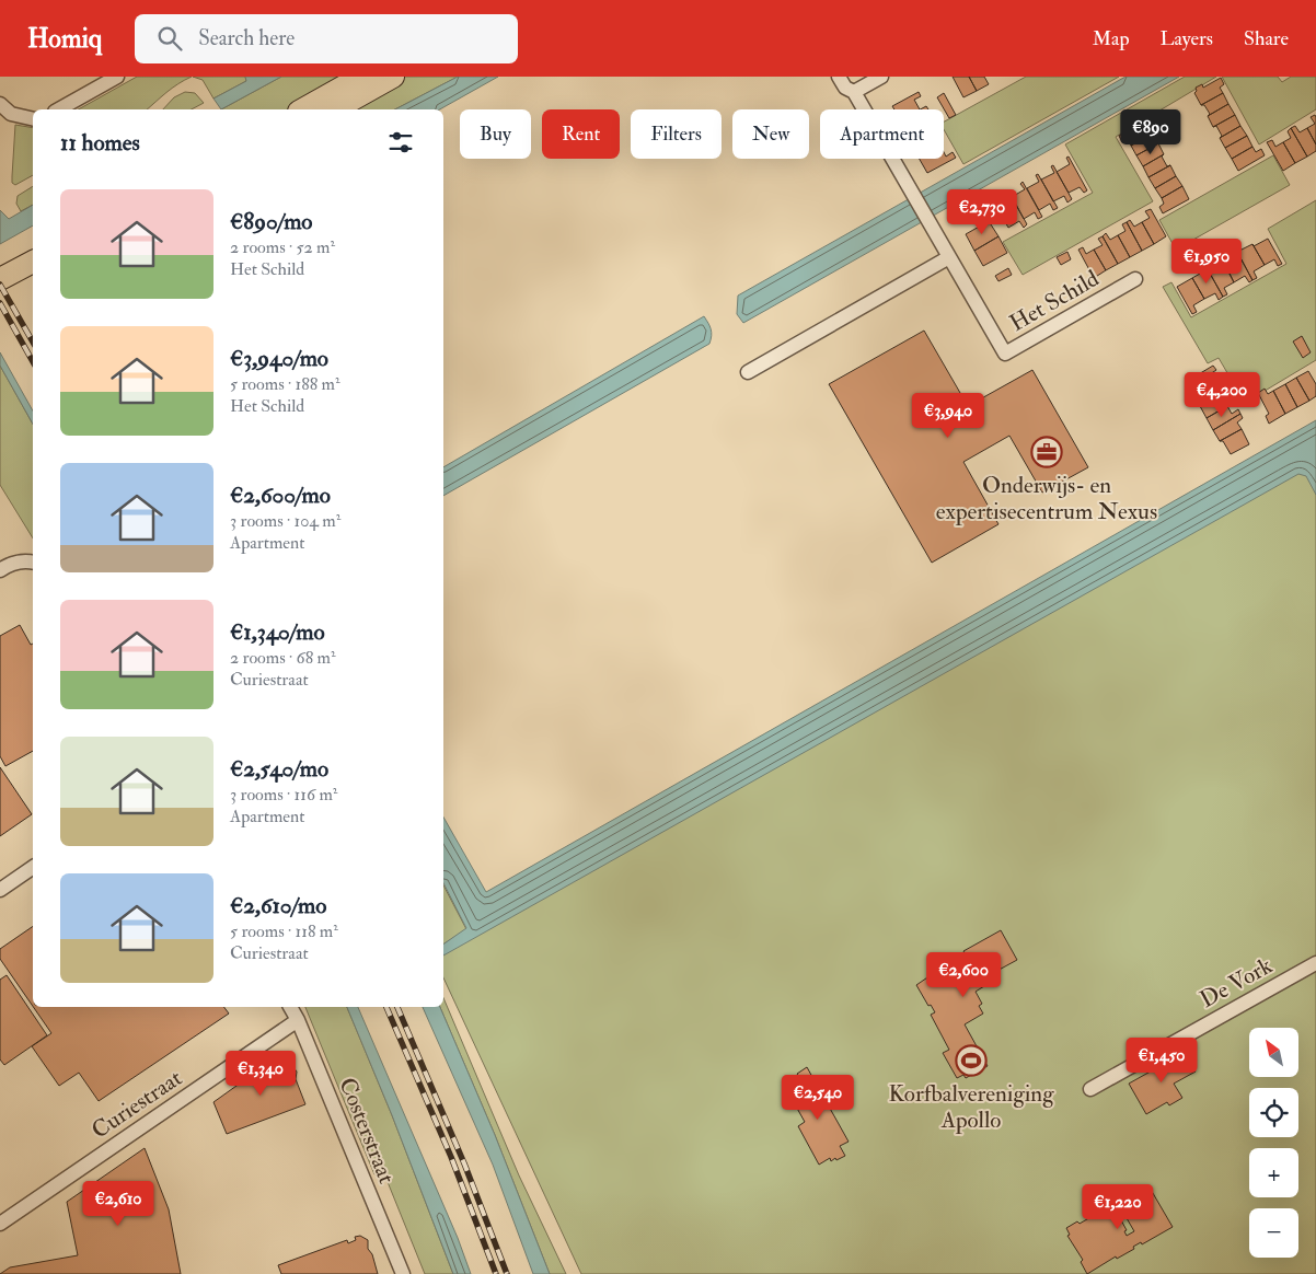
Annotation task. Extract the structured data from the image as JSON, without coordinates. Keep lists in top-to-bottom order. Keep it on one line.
{"streets":{"street":["Het Schild","De Vork","Curiestraat","Costerstraat"]},"crossings":[["Curiestraat","Costerstraat"]],"places":{"office":["Onderwijs- en expertisecentrum Nexus"],"sports":["Korfbalvereniging Apollo"]},"north":"top left","page":{"header":"Homiq","search":"Search here","nav":["Map","Layers","Share"],"price":["€890","€2,730","€1,950","€4,200","€3,940","€2,600","€1,450","€1,340","€2,540","€2,610","€1,220"],"chip":["Buy","Rent","Filters","New","Apartment"],"heading":"11 homes","list":[{"name":"€890/mo","note":"2 rooms · 52 m² · Het Schild"},{"name":"€3,940/mo","note":"5 rooms · 188 m² · Het Schild"},{"name":"€2,600/mo","note":"3 rooms · 104 m² · Apartment"},{"name":"€1,340/mo","note":"2 rooms · 68 m² · Curiestraat"},{"name":"€2,540/mo","note":"3 rooms · 116 m² · Apartment"},{"name":"€2,610/mo","note":"5 rooms · 118 m² · Curiestraat"}],"map_buttons":["+","−"]}}
